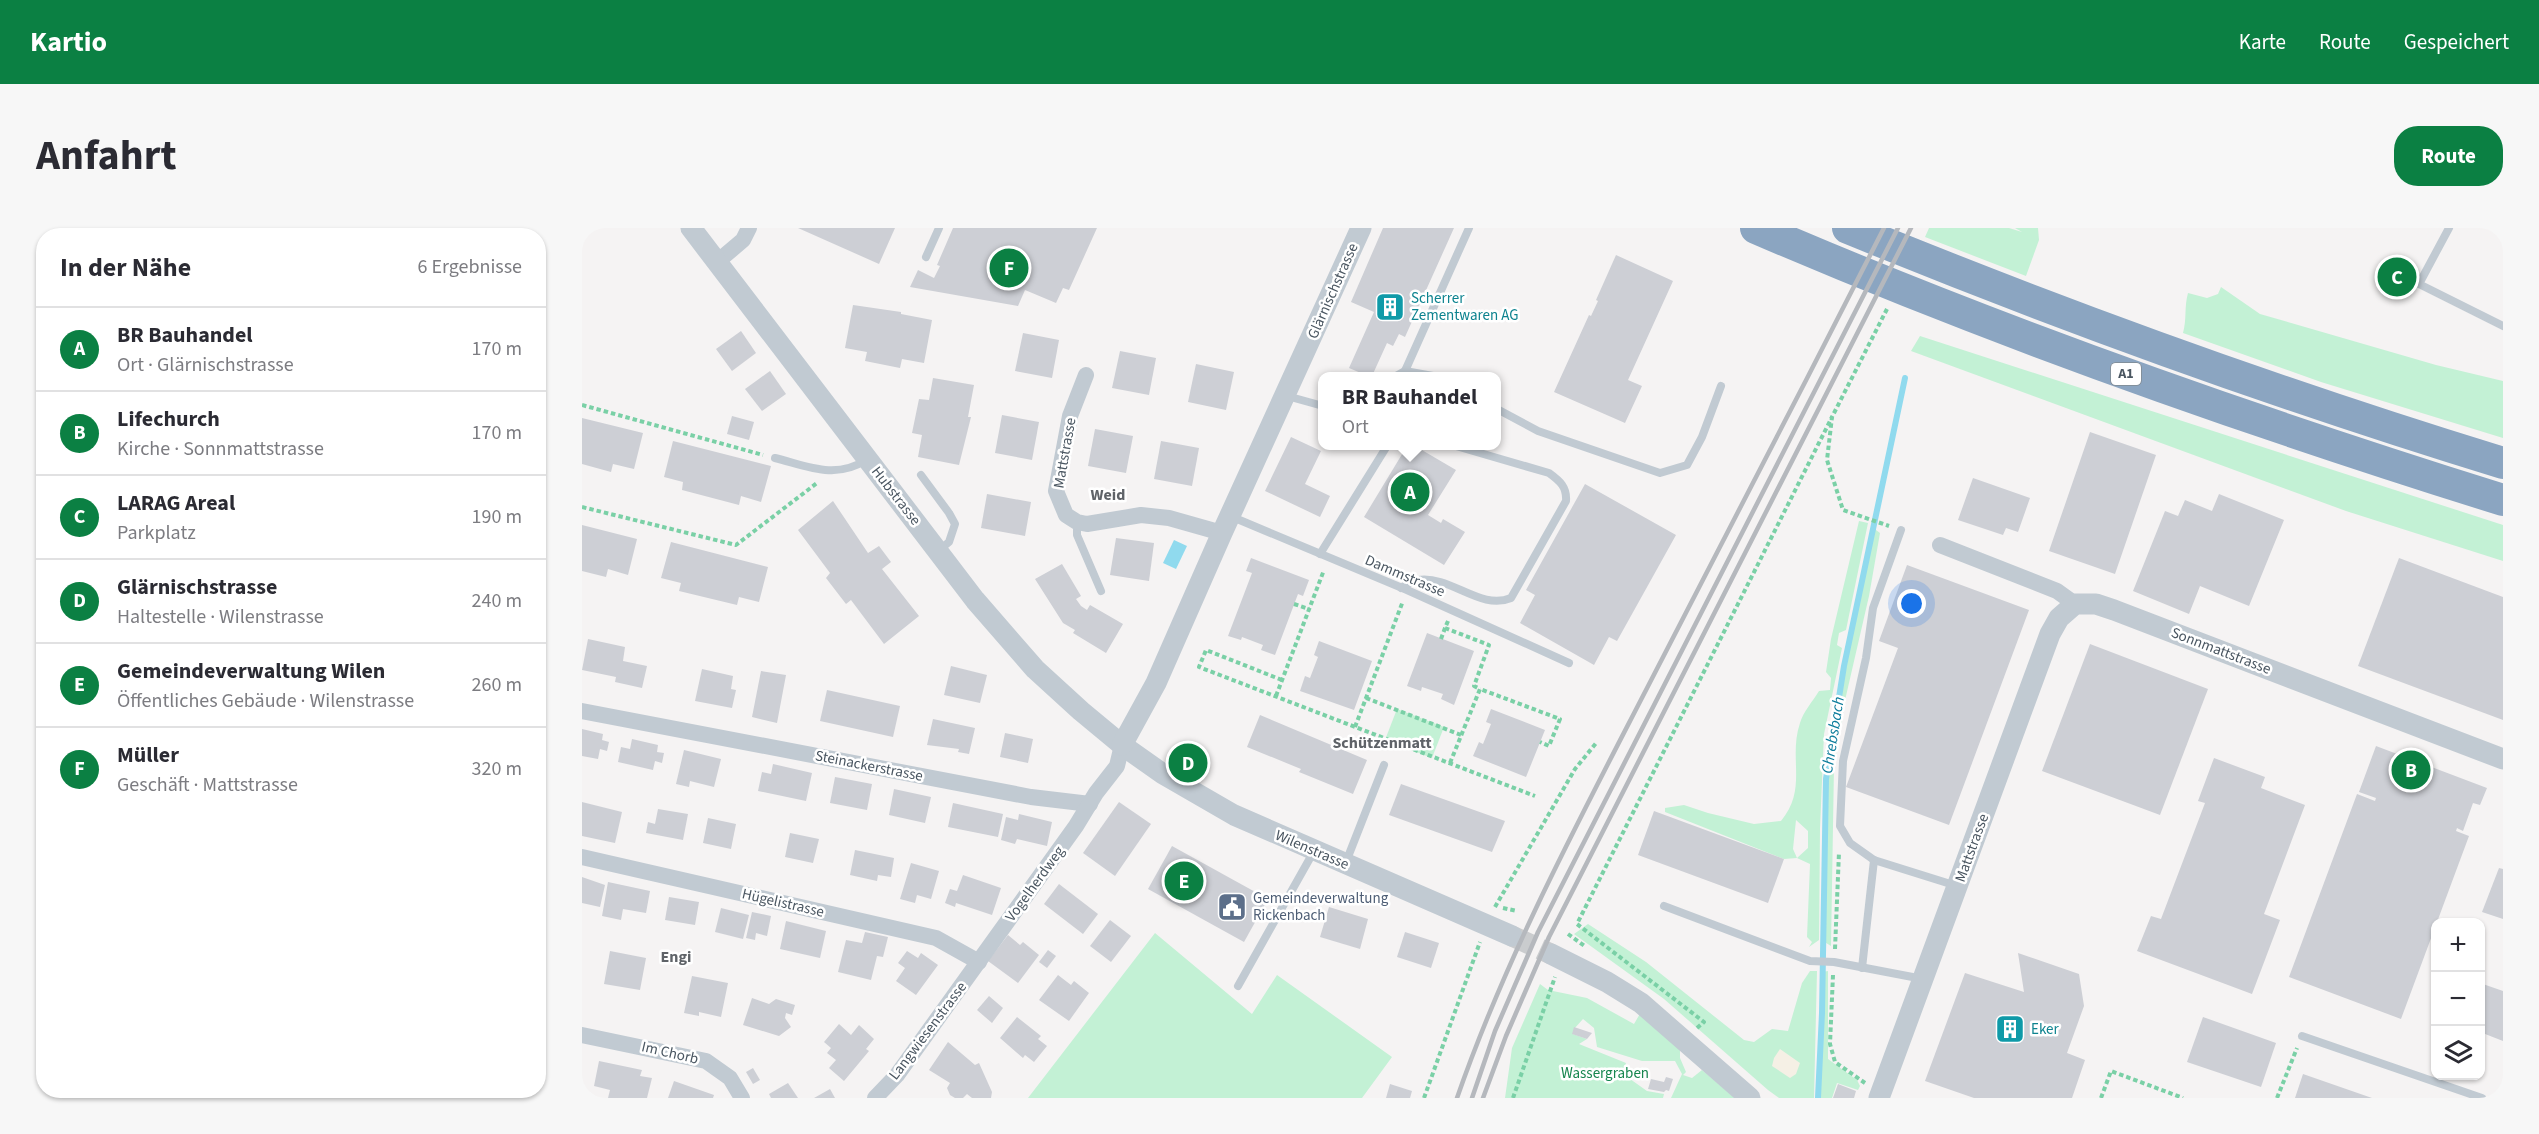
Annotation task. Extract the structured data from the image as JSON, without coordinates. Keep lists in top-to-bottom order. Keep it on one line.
{"streets":{"highway":["A1"],"street":["Glärnischstrasse","Mattstrasse","Hubstrasse","Sonnmattstrasse","Steinackerstrasse","Wilenstrasse","Vogelherdweg","Hügelistrasse","Langwiesenstrasse","Im Chorb"],"lane":["Dammstrasse"]},"crossings":[["Glärnischstrasse","Hubstrasse"],["Glärnischstrasse","Dammstrasse"],["Glärnischstrasse","Wilenstrasse"],["Mattstrasse","Sonnmattstrasse"],["Hubstrasse","Wilenstrasse"],["Steinackerstrasse","Vogelherdweg"],["Vogelherdweg","Hügelistrasse"],["Vogelherdweg","Langwiesenstrasse"],["Hügelistrasse","Langwiesenstrasse"]],"districts":["Weid","Schützenmatt","Engi"],"water":["Chrebsbach"],"parks":["Wassergraben"],"places":{"building":["Scherrer Zementwaren AG","Eker"],"public building":["Gemeindeverwaltung Rickenbach"]},"page":{"header":"Kartio","nav":["Karte","Route","Gespeichert"],"title":"Anfahrt","buttons":"Route","heading":["In der Nähe","6 Ergebnisse"],"pins":["F","C","A","D","B","E"],"list":[{"mark":"A","name":"BR Bauhandel","note":"Ort · Glärnischstrasse","value":"170 m"},{"mark":"B","name":"Lifechurch","note":"Kirche · Sonnmattstrasse","value":"170 m"},{"mark":"C","name":"LARAG Areal","note":"Parkplatz","value":"190 m"},{"mark":"D","name":"Glärnischstrasse","note":"Haltestelle · Wilenstrasse","value":"240 m"},{"mark":"E","name":"Gemeindeverwaltung Wilen","note":"Öffentliches Gebäude · Wilenstrasse","value":"260 m"},{"mark":"F","name":"Müller","note":"Geschäft · Mattstrasse","value":"320 m"}],"popup":["BR Bauhandel","Ort"],"map_buttons":["+","−"]}}
